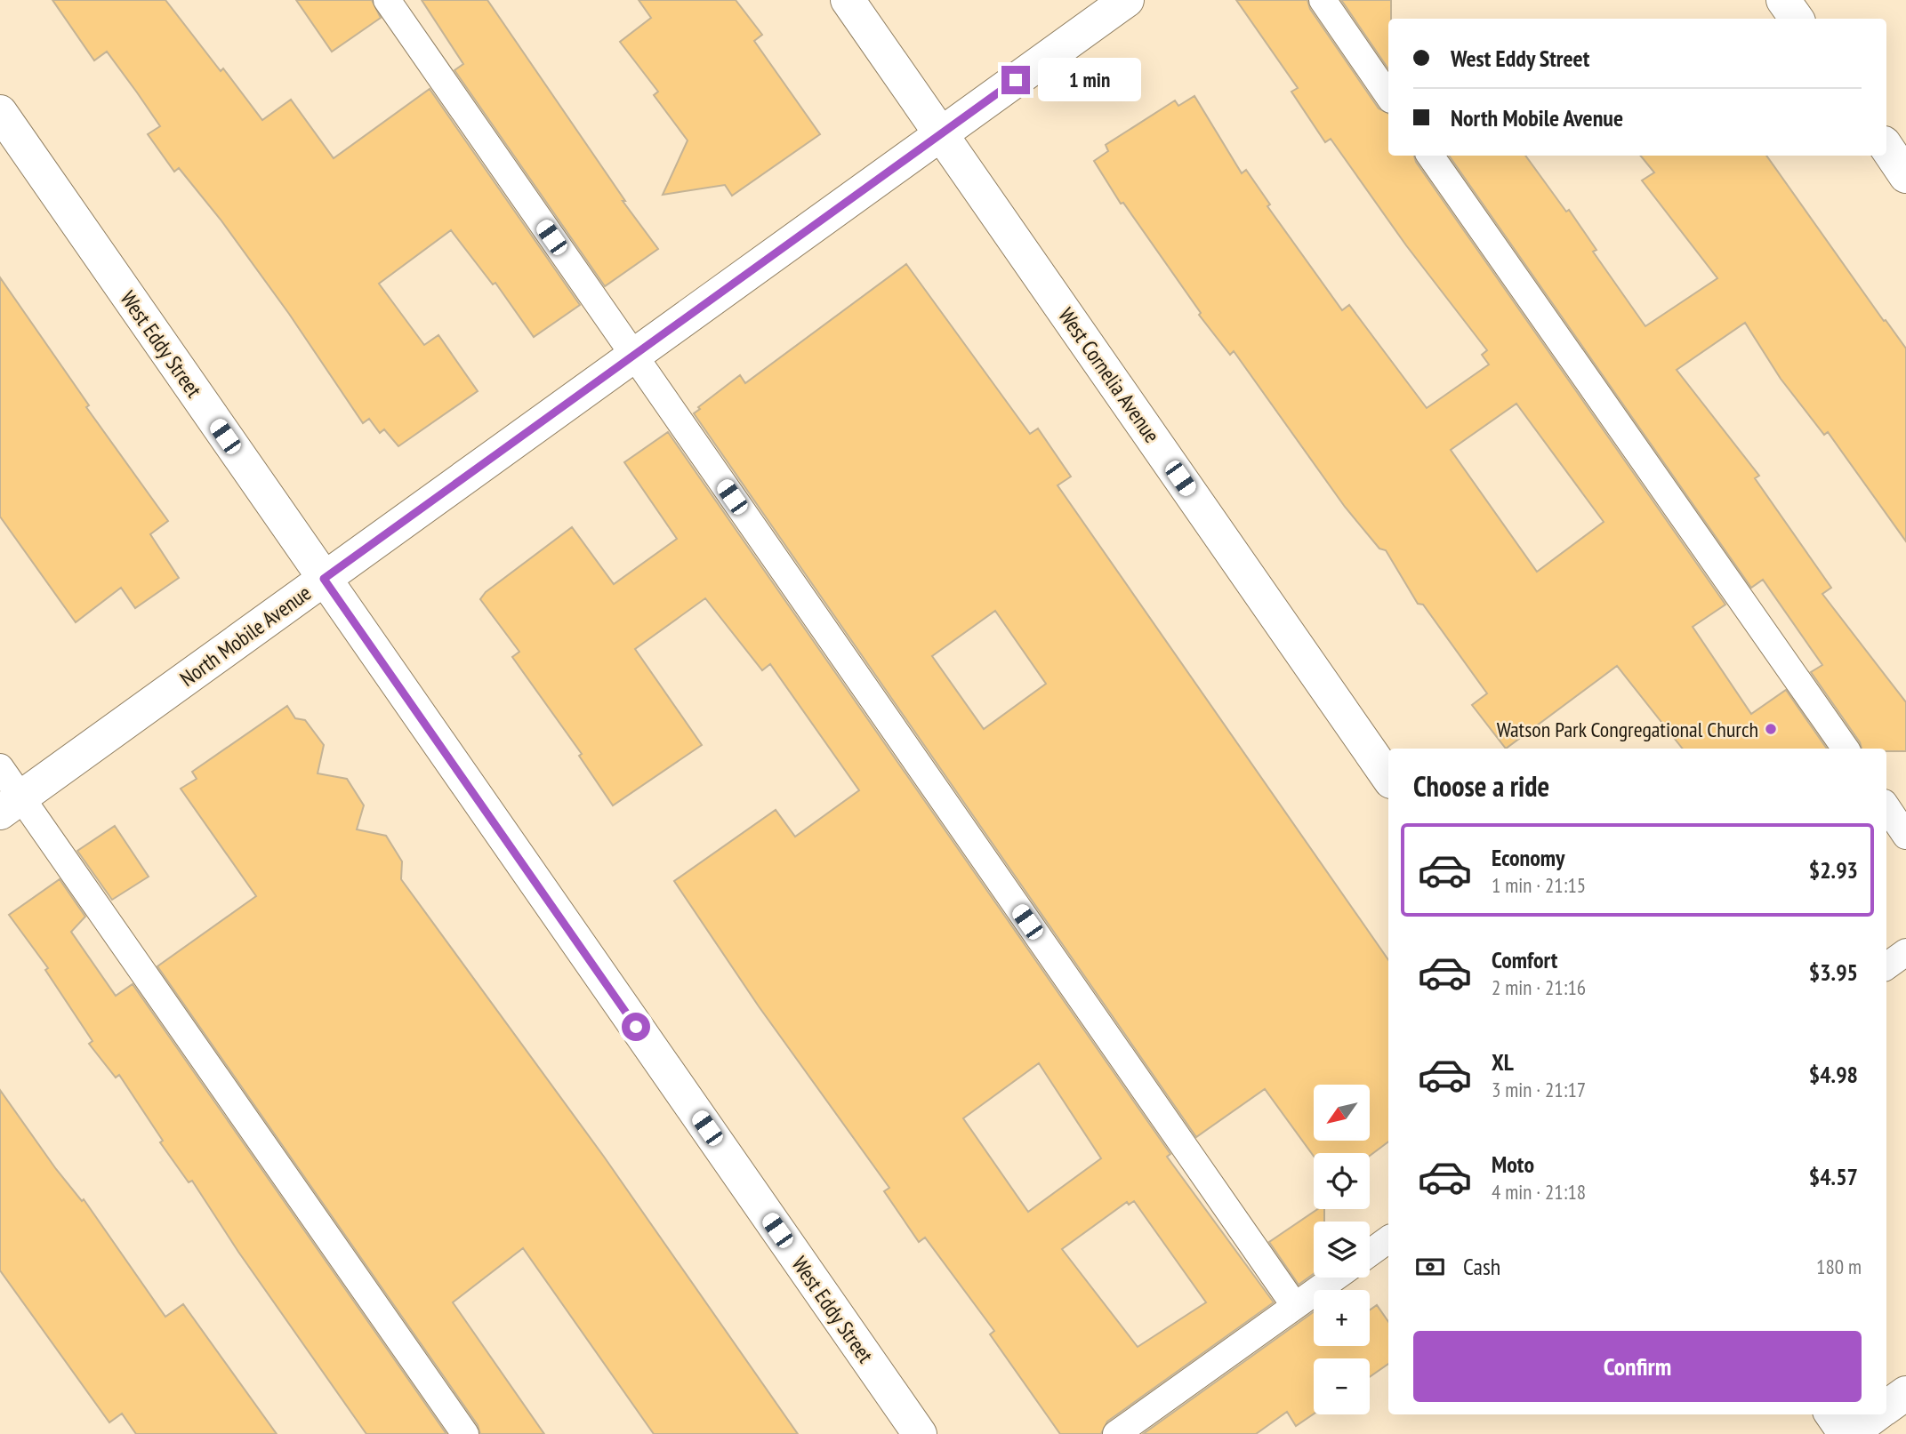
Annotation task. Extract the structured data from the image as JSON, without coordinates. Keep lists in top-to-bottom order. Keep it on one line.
{"streets":{"street":["West Eddy Street","West Cornelia Avenue","North Mobile Avenue"]},"crossings":[["West Eddy Street","North Mobile Avenue"],["West Cornelia Avenue","North Mobile Avenue"]],"places":["Watson Park Congregational Church"],"north":"bottom left","page":{"banner":["West Eddy Street","North Mobile Avenue"],"bubble":"1 min","heading":"Choose a ride","list":[{"name":"Economy","note":"1 min · 21:15","value":"$2.93"},{"name":"Comfort","note":"2 min · 21:16","value":"$3.95"},{"name":"XL","note":"3 min · 21:17","value":"$4.98"},{"name":"Moto","note":"4 min · 21:18","value":"$4.57"}],"map_buttons":["+","−"],"pay":["Cash","180 m"],"buttons":"Confirm"}}
